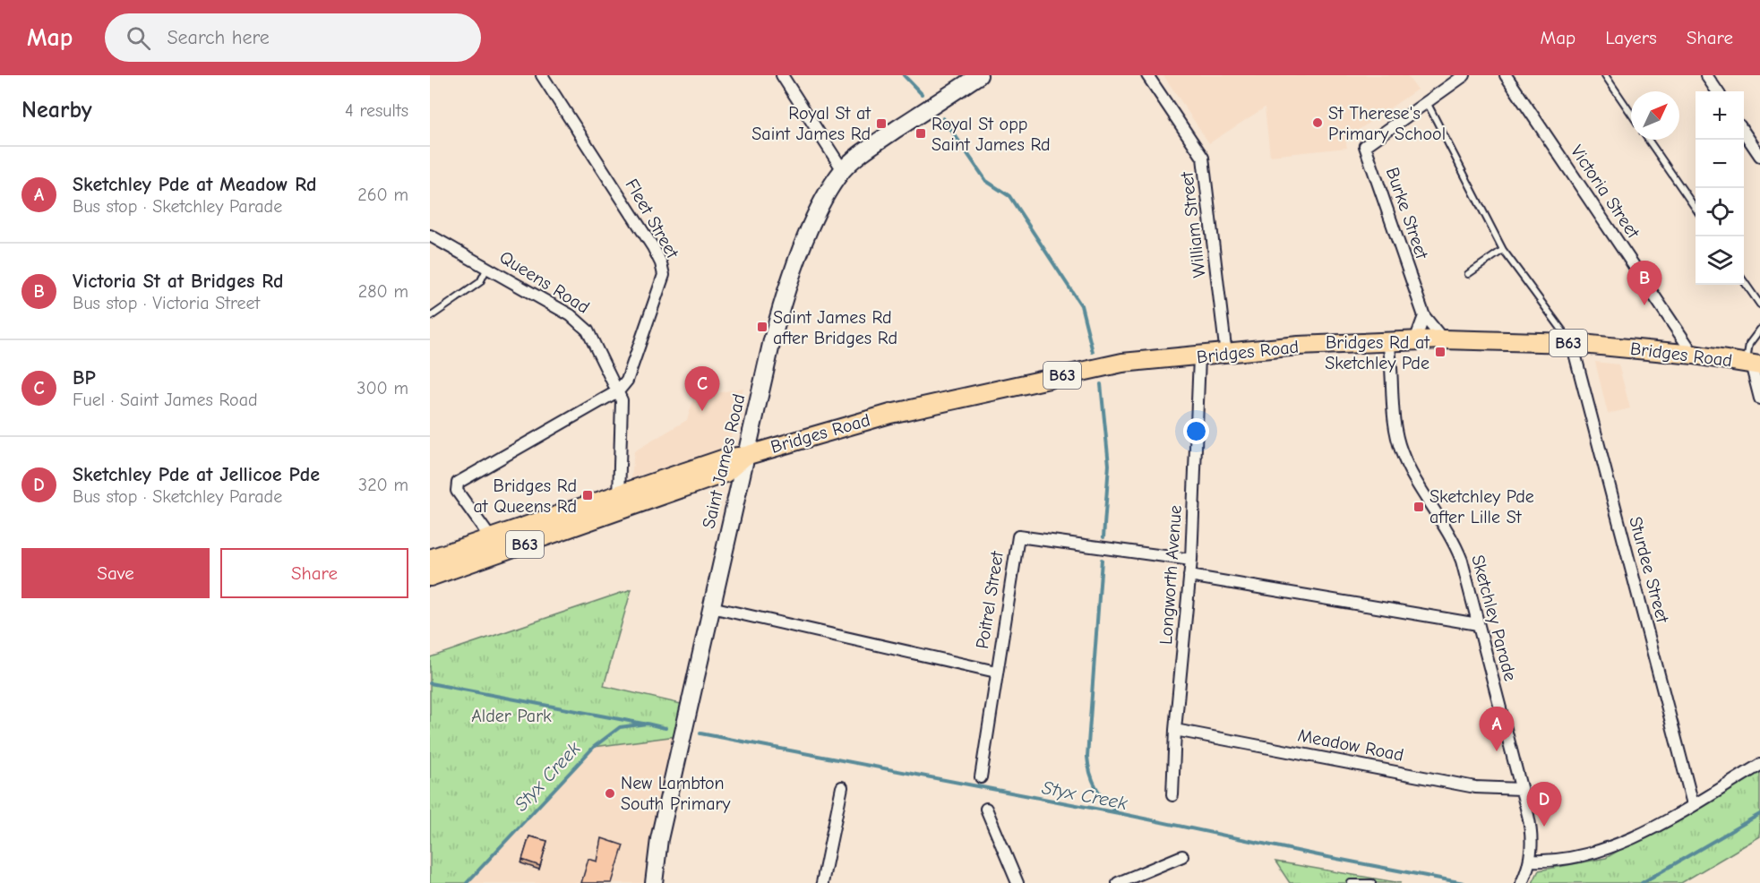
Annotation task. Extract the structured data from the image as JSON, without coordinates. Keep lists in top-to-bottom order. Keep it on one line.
{"streets":{"main road":["B63","Bridges Road","Saint James Road"],"street":["Victoria Street","Burke Street","Fleet Street","William Street","Queens Road","Sturdee Street","Longworth Avenue","Poitrel Street","Sketchley Parade","Meadow Road"]},"crossings":[["Victoria Street","Bridges Road"],["Burke Street","Bridges Road"],["Fleet Street","Queens Road"],["William Street","Bridges Road"],["Queens Road","Bridges Road"],["Bridges Road","Saint James Road"],["Bridges Road","Sturdee Street"],["Bridges Road","Longworth Avenue"],["Bridges Road","Sketchley Parade"],["Longworth Avenue","Poitrel Street"],["Longworth Avenue","Meadow Road"],["Sketchley Parade","Meadow Road"]],"water":["Styx Creek"],"parks":["Alder Park"],"places":{"other":["St Therese's Primary School","New Lambton South Primary"],"transit":["Royal St at Saint James Rd","Royal St opp Saint James Rd","Saint James Rd after Bridges Rd","Bridges Rd at Sketchley Pde","Bridges Rd at Queens Rd","Sketchley Pde after Lille St"]},"north":"top right","page":{"header":"Map","search":"Search here","nav":["Map","Layers","Share"],"heading":["Nearby","4 results"],"map_buttons":["+","−"],"list":[{"mark":"A","name":"Sketchley Pde at Meadow Rd","note":"Bus stop · Sketchley Parade","value":"260 m"},{"mark":"B","name":"Victoria St at Bridges Rd","note":"Bus stop · Victoria Street","value":"280 m"},{"mark":"C","name":"BP","note":"Fuel · Saint James Road","value":"300 m"},{"mark":"D","name":"Sketchley Pde at Jellicoe Pde","note":"Bus stop · Sketchley Parade","value":"320 m"}],"pins":["B","C","A","D"],"buttons":["Save","Share"]}}
